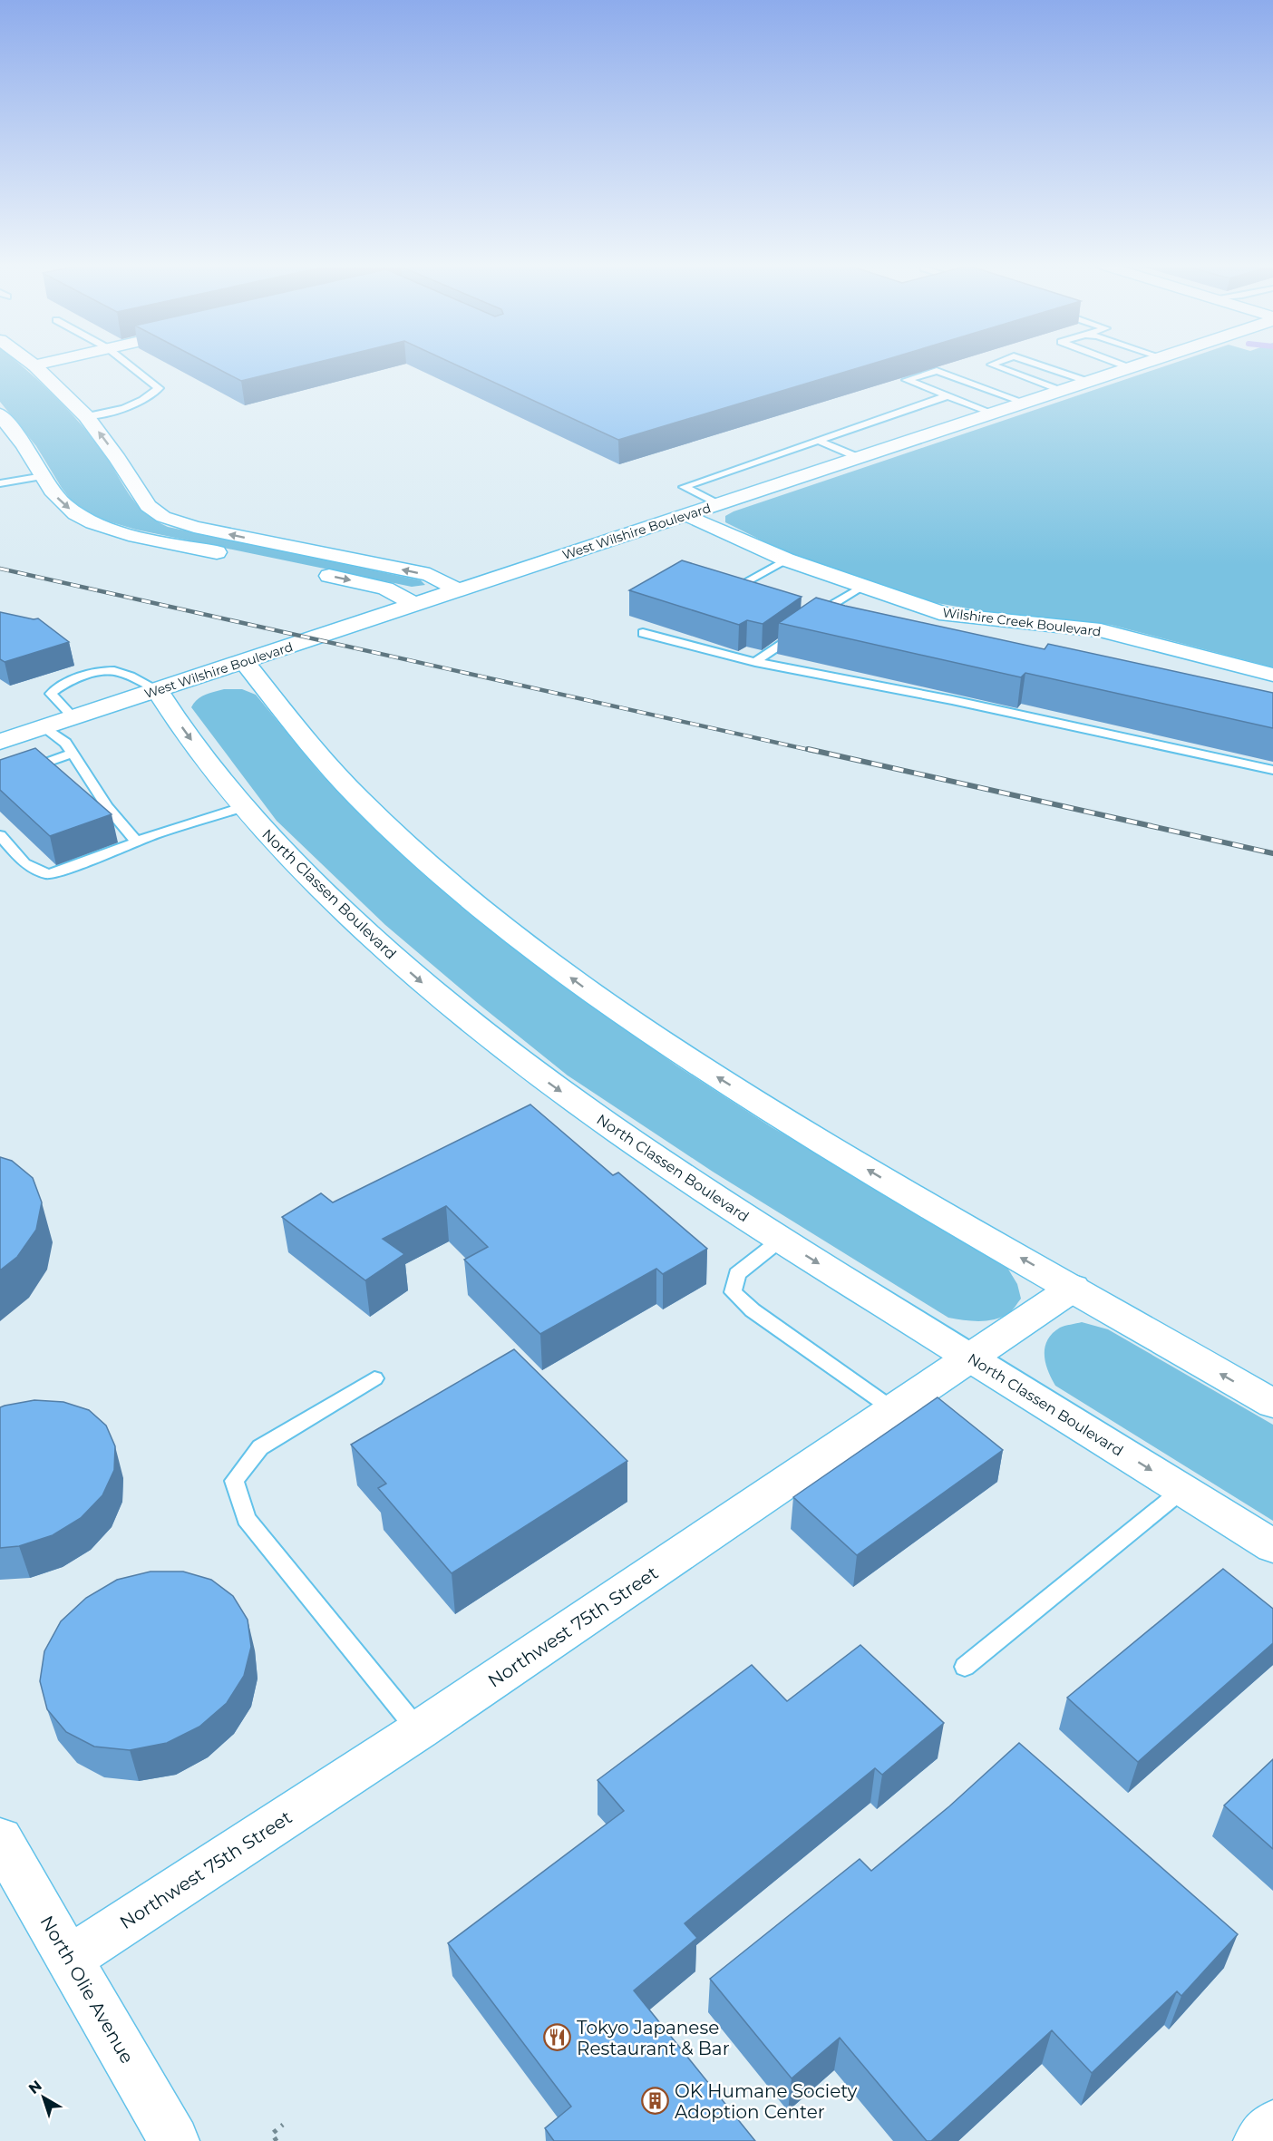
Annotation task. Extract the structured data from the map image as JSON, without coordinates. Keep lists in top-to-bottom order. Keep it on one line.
{"streets":{"street":["West Wilshire Boulevard","Wilshire Creek Boulevard","North Classen Boulevard","Northwest 75th Street","North Olie Avenue"]},"crossings":[["West Wilshire Boulevard","Wilshire Creek Boulevard"],["West Wilshire Boulevard","North Classen Boulevard"],["North Classen Boulevard","Northwest 75th Street"],["Northwest 75th Street","North Olie Avenue"]],"places":{"restaurant":["Tokyo Japanese Restaurant & Bar"],"building":["OK Humane Society Adoption Center"]},"north":"top left"}
